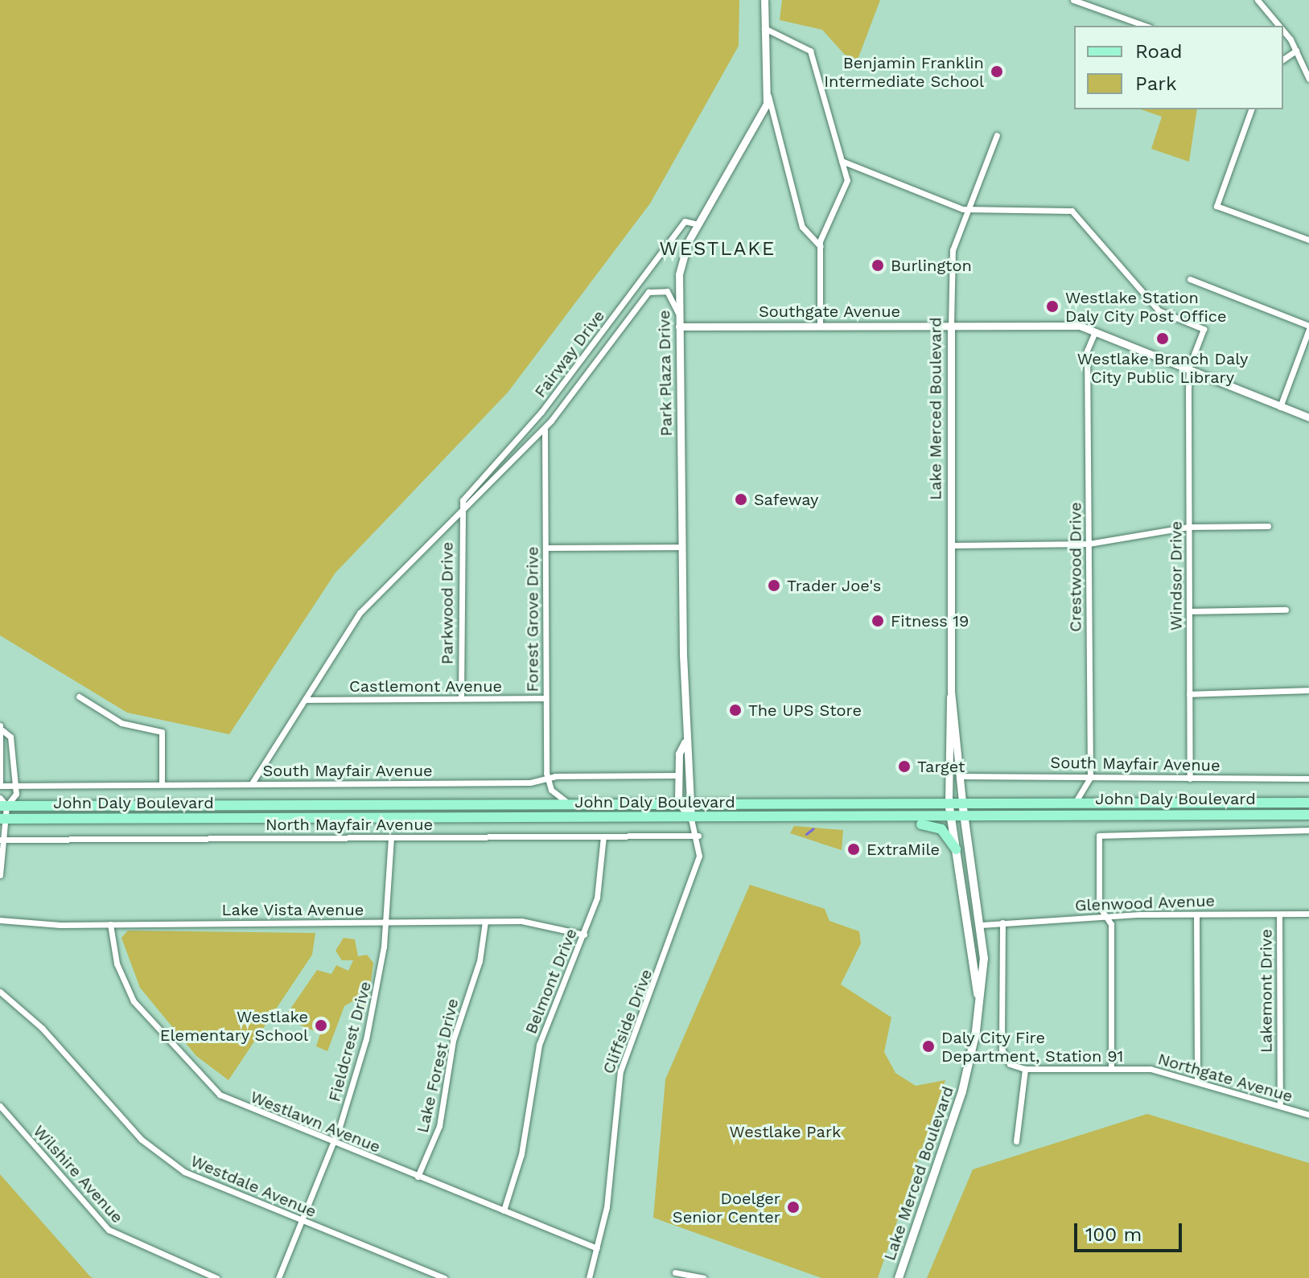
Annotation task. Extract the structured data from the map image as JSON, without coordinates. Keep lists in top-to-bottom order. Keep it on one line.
{"streets":{"main road":["Lake Merced Boulevard","John Daly Boulevard"],"street":["Southgate Avenue","Fairway Drive","Park Plaza Drive","Crestwood Drive","Windsor Drive","Parkwood Drive","Forest Grove Drive","Castlemont Avenue","South Mayfair Avenue","North Mayfair Avenue","Glenwood Avenue","Lake Vista Avenue","Belmont Drive","Lakemont Drive","Cliffside Drive","Fieldcrest Drive","Lake Forest Drive","Northgate Avenue","Westlawn Avenue","Wilshire Avenue","Westdale Avenue"]},"crossings":[["Southgate Avenue","Park Plaza Drive"],["Southgate Avenue","Lake Merced Boulevard"],["Southgate Avenue","Crestwood Drive"],["Southgate Avenue","Windsor Drive"],["Fairway Drive","Park Plaza Drive"],["Fairway Drive","Parkwood Drive"],["Fairway Drive","Forest Grove Drive"],["Fairway Drive","Castlemont Avenue"],["Fairway Drive","South Mayfair Avenue"],["Park Plaza Drive","South Mayfair Avenue"],["Park Plaza Drive","John Daly Boulevard"],["Park Plaza Drive","Cliffside Drive"],["Lake Merced Boulevard","Windsor Drive"],["Lake Merced Boulevard","South Mayfair Avenue"],["Lake Merced Boulevard","John Daly Boulevard"],["Lake Merced Boulevard","Glenwood Avenue"],["Crestwood Drive","South Mayfair Avenue"],["Windsor Drive","South Mayfair Avenue"],["Parkwood Drive","Castlemont Avenue"],["Forest Grove Drive","Castlemont Avenue"],["Forest Grove Drive","South Mayfair Avenue"],["John Daly Boulevard","Cliffside Drive"],["North Mayfair Avenue","Belmont Drive"],["North Mayfair Avenue","Cliffside Drive"],["North Mayfair Avenue","Fieldcrest Drive"],["Glenwood Avenue","Lakemont Drive"],["Lake Vista Avenue","Belmont Drive"],["Lake Vista Avenue","Fieldcrest Drive"],["Lake Vista Avenue","Lake Forest Drive"],["Lake Vista Avenue","Westlawn Avenue"],["Belmont Drive","Westlawn Avenue"],["Lakemont Drive","Northgate Avenue"],["Cliffside Drive","Westlawn Avenue"],["Fieldcrest Drive","Westlawn Avenue"],["Fieldcrest Drive","Westdale Avenue"],["Lake Forest Drive","Westlawn Avenue"]],"districts":["WESTLAKE"],"parks":["Westlake Park"],"places":["Benjamin Franklin Intermediate School","Burlington","Westlake Station Daly City Post Office","Westlake Branch Daly City Public Library","Safeway","Trader Joe's","Fitness 19","The UPS Store","Target","ExtraMile","Westlake Elementary School","Daly City Fire Department, Station 91","Doelger Senior Center"],"legend":["Road","Park"],"scale_bar":"100 m"}
